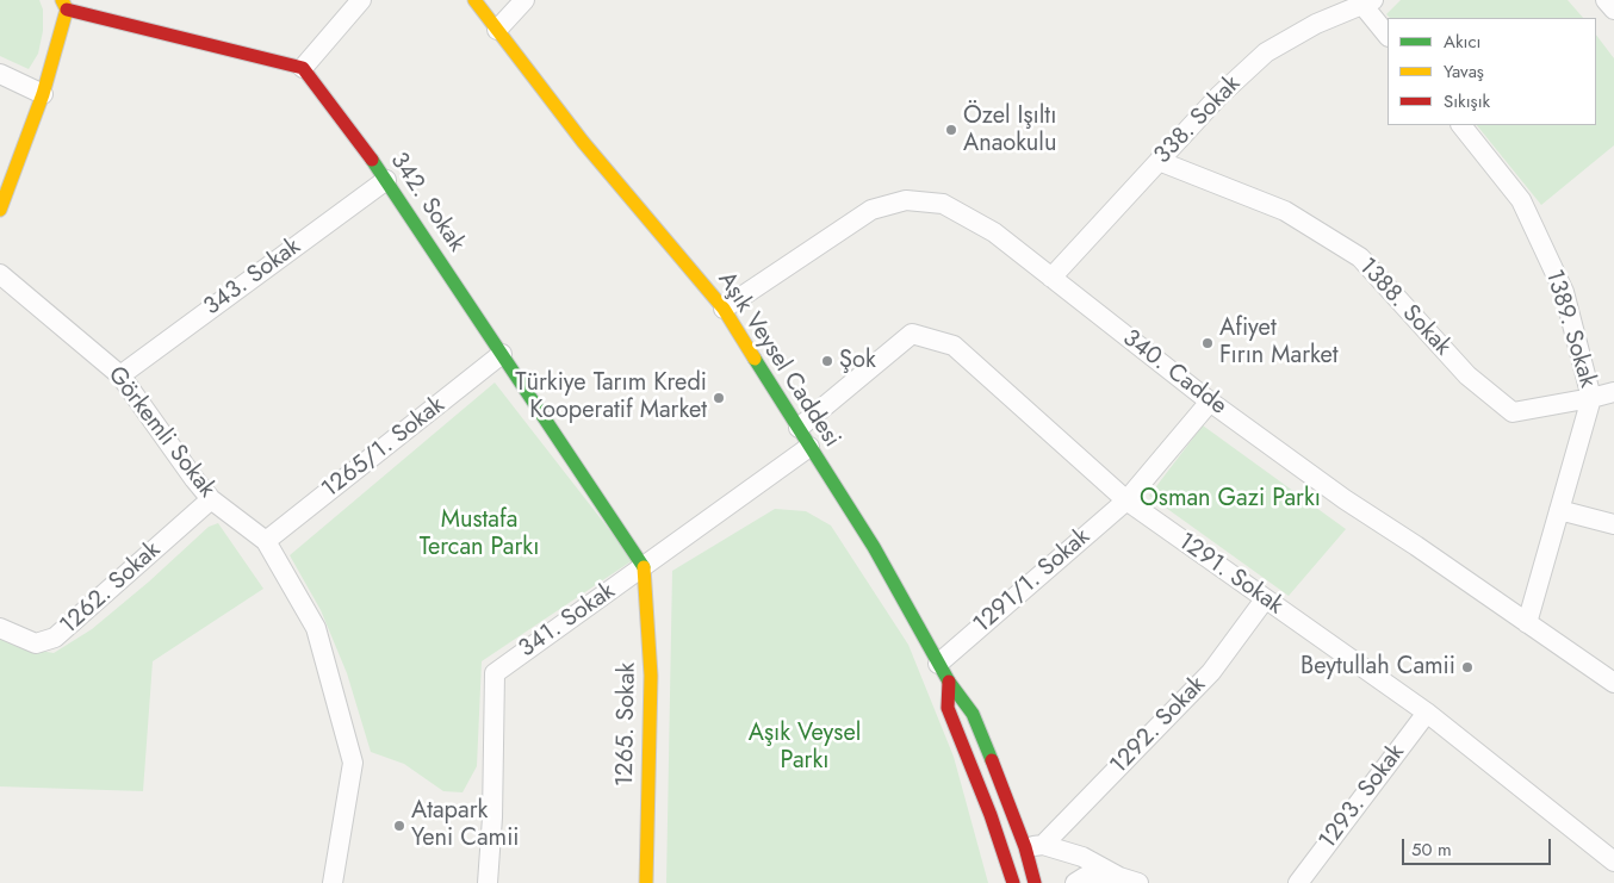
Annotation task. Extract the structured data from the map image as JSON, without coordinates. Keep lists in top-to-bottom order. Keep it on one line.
{"streets":{"street":["338. Sokak","342. Sokak","343. Sokak","1388. Sokak","1389. Sokak","Aşık Veysel Caddesi","340. Cadde","Görkemli Sokak","1265/1. Sokak","1291. Sokak","1291/1. Sokak","1262. Sokak","341. Sokak","1265. Sokak","1292. Sokak","1293. Sokak"]},"crossings":[["338. Sokak","1388. Sokak"],["338. Sokak","340. Cadde"],["342. Sokak","343. Sokak"],["342. Sokak","1265/1. Sokak"],["342. Sokak","341. Sokak"],["342. Sokak","1265. Sokak"],["343. Sokak","Görkemli Sokak"],["1388. Sokak","1389. Sokak"],["1389. Sokak","340. Cadde"],["Aşık Veysel Caddesi","340. Cadde"],["Aşık Veysel Caddesi","1291. Sokak"],["Aşık Veysel Caddesi","1291/1. Sokak"],["Aşık Veysel Caddesi","341. Sokak"],["Aşık Veysel Caddesi","1292. Sokak"],["340. Cadde","1291/1. Sokak"],["Görkemli Sokak","1265/1. Sokak"],["Görkemli Sokak","1262. Sokak"],["1291. Sokak","1291/1. Sokak"],["1291. Sokak","1292. Sokak"],["1291. Sokak","1293. Sokak"],["341. Sokak","1265. Sokak"]],"parks":["Osman Gazi Parkı","Mustafa Tercan Parkı","Aşık Veysel Parkı"],"places":["Özel Işıltı Anaokulu","Afiyet Fırın Market","Şok","Türkiye Tarım Kredi Kooperatif Market","Beytullah Camii","Atapark Yeni Camii"],"legend":["Akıcı","Yavaş","Sıkışık"],"scale_bar":"50 m"}
